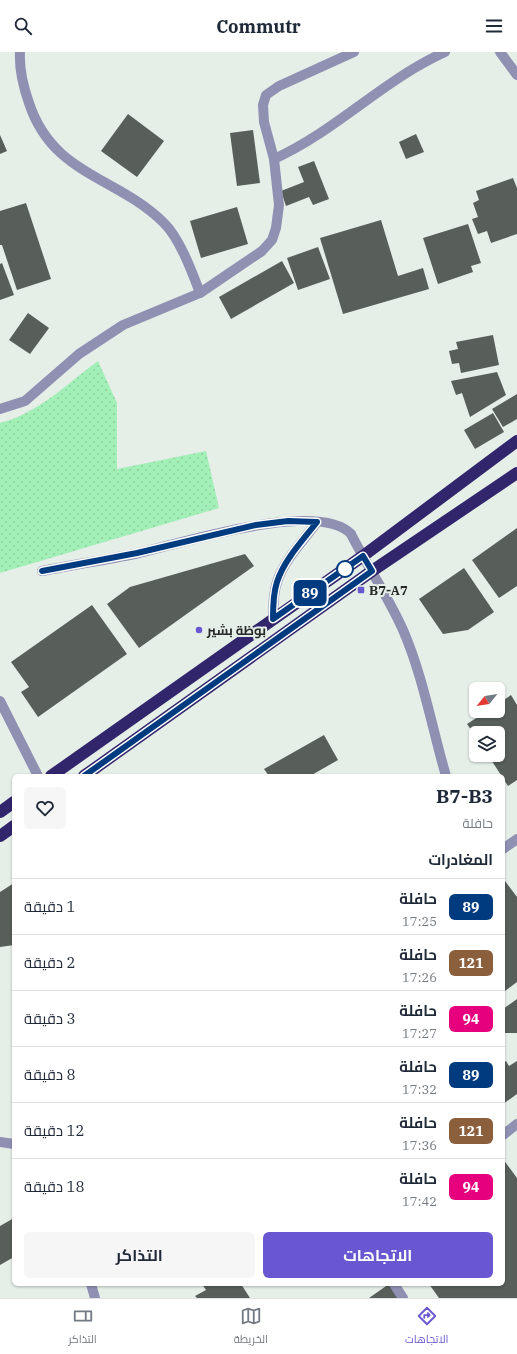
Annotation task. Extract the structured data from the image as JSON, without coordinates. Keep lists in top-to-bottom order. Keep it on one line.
{"places":{"transit":["B7-A7"],"other":["بوظة بشير"]},"lines":["bus line 89"],"north":"bottom left","page":{"header":"Commutr","on_map":"89","heading":[["B7-B3","حافلة"],"المغادرات"],"list":[{"mark":"89","name":"حافلة","note":"17:25","value":"1 دقيقة"},{"mark":"121","name":"حافلة","note":"17:26","value":"2 دقيقة"},{"mark":"94","name":"حافلة","note":"17:27","value":"3 دقيقة"},{"mark":"89","name":"حافلة","note":"17:32","value":"8 دقيقة"},{"mark":"121","name":"حافلة","note":"17:36","value":"12 دقيقة"},{"mark":"94","name":"حافلة","note":"17:42","value":"18 دقيقة"}],"buttons":["الاتجاهات","التذاكر"],"tabs":["الاتجاهات","الخريطة","التذاكر"]}}
